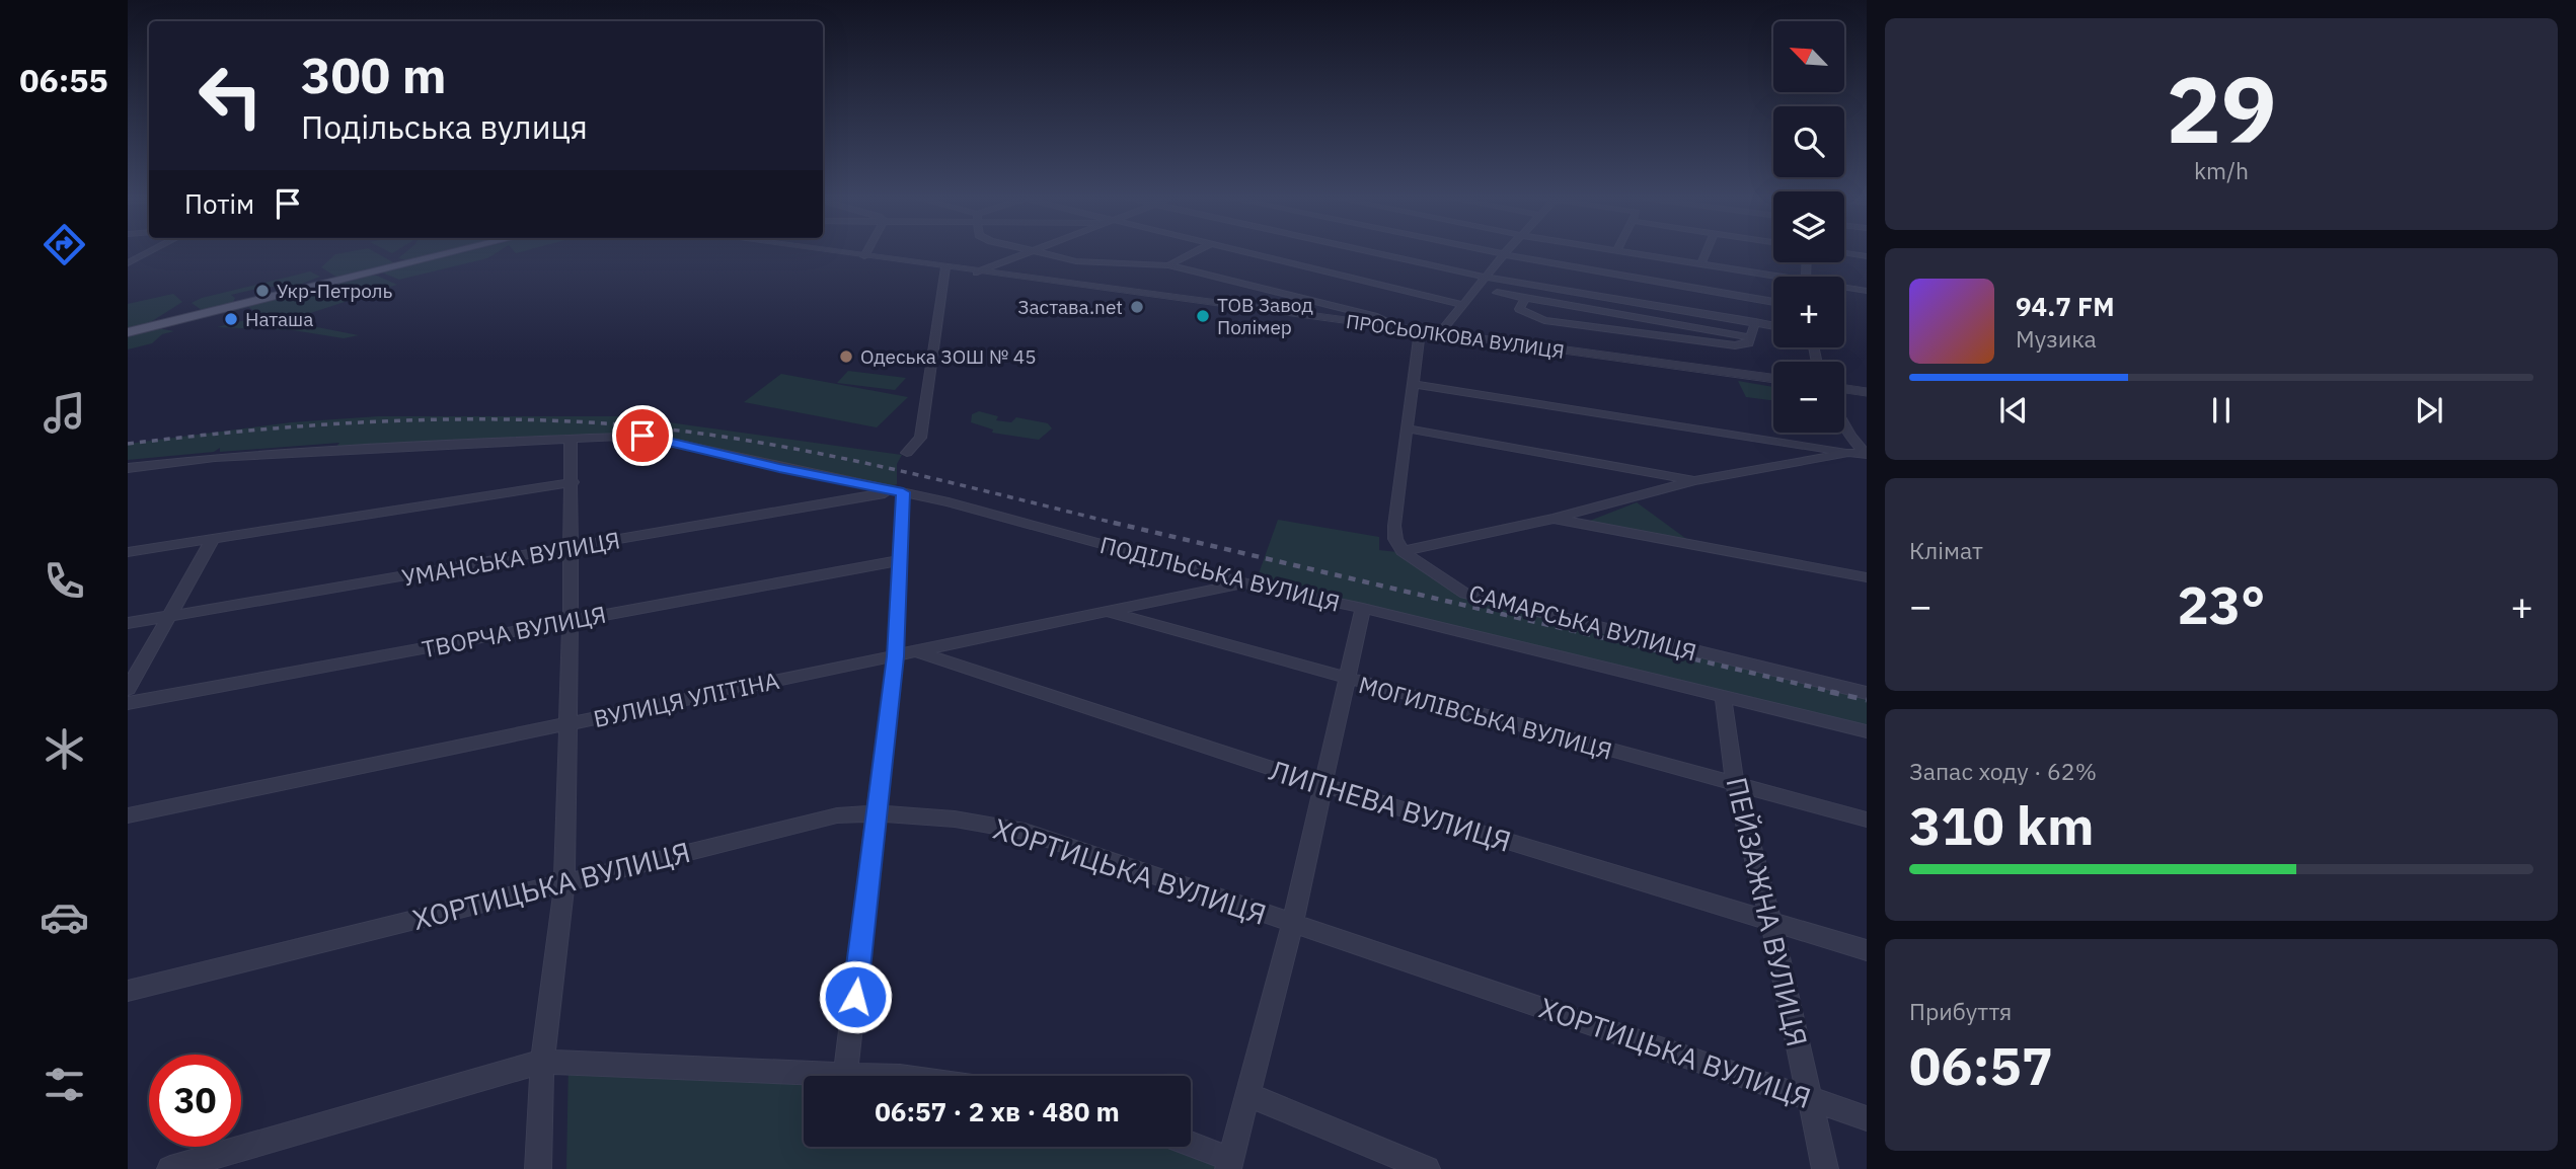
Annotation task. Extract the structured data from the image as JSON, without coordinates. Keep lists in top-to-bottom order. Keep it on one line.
{"streets":{"street":["ПРОСЬОЛКОВА ВУЛИЦЯ","УМАНСЬКА ВУЛИЦЯ","ПОДІЛЬСЬКА ВУЛИЦЯ","САМАРСЬКА ВУЛИЦЯ","ТВОРЧА ВУЛИЦЯ","ВУЛИЦЯ УЛІТІНА","МОГИЛІВСЬКА ВУЛИЦЯ","ЛИПНЕВА ВУЛИЦЯ","ХОРТИЦЬКА ВУЛИЦЯ","ПЕЙЗАЖНА ВУЛИЦЯ"]},"crossings":[["УМАНСЬКА ВУЛИЦЯ","ПОДІЛЬСЬКА ВУЛИЦЯ"],["ПОДІЛЬСЬКА ВУЛИЦЯ","ВУЛИЦЯ УЛІТІНА"],["ПОДІЛЬСЬКА ВУЛИЦЯ","ПЕЙЗАЖНА ВУЛИЦЯ"],["ВУЛИЦЯ УЛІТІНА","МОГИЛІВСЬКА ВУЛИЦЯ"],["ВУЛИЦЯ УЛІТІНА","ЛИПНЕВА ВУЛИЦЯ"],["МОГИЛІВСЬКА ВУЛИЦЯ","ПЕЙЗАЖНА ВУЛИЦЯ"],["ЛИПНЕВА ВУЛИЦЯ","ПЕЙЗАЖНА ВУЛИЦЯ"],["ХОРТИЦЬКА ВУЛИЦЯ","ПЕЙЗАЖНА ВУЛИЦЯ"]],"places":["Укр-Петроль","Застава.net","ТОВ Завод Полімер","Наташа","Одеська ЗОШ № 45"],"north":"top left","page":{"tabs":"06:55","tile":[["29","km/h"],"Клімат",["Запас ходу · 62%","310 km"],["Прибуття","06:57"]],"map_buttons":["+","−"],"turn":["300 m","Подільська вулиця"],"then":"Потім","song":["94.7 FM","Музика"],"heat":["−","23°","+"],"limit":"30","trip":"06:57 · 2 хв · 480 m"}}
